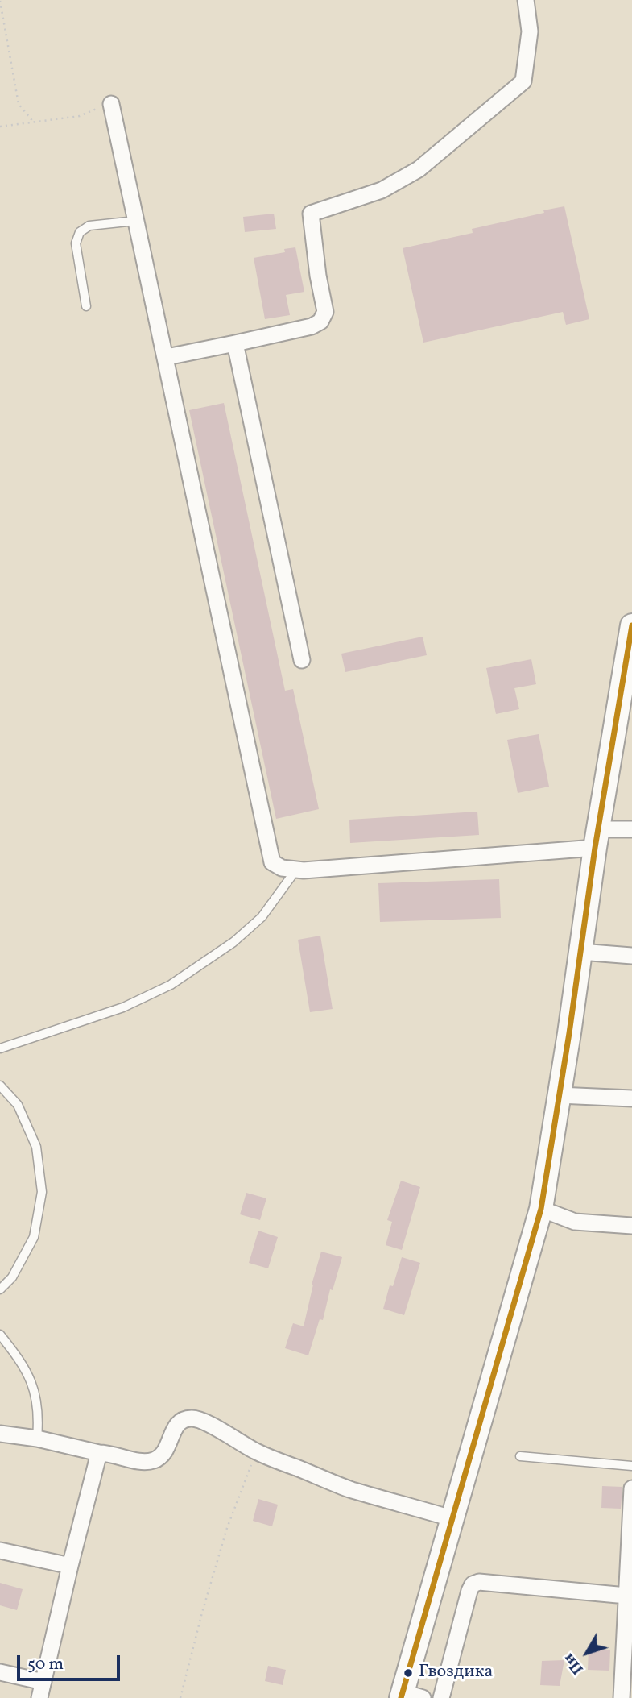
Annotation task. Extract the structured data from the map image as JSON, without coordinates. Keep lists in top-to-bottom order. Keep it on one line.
{"places":["Гвоздика"],"scale_bar":"50 m","north":"bottom left"}
